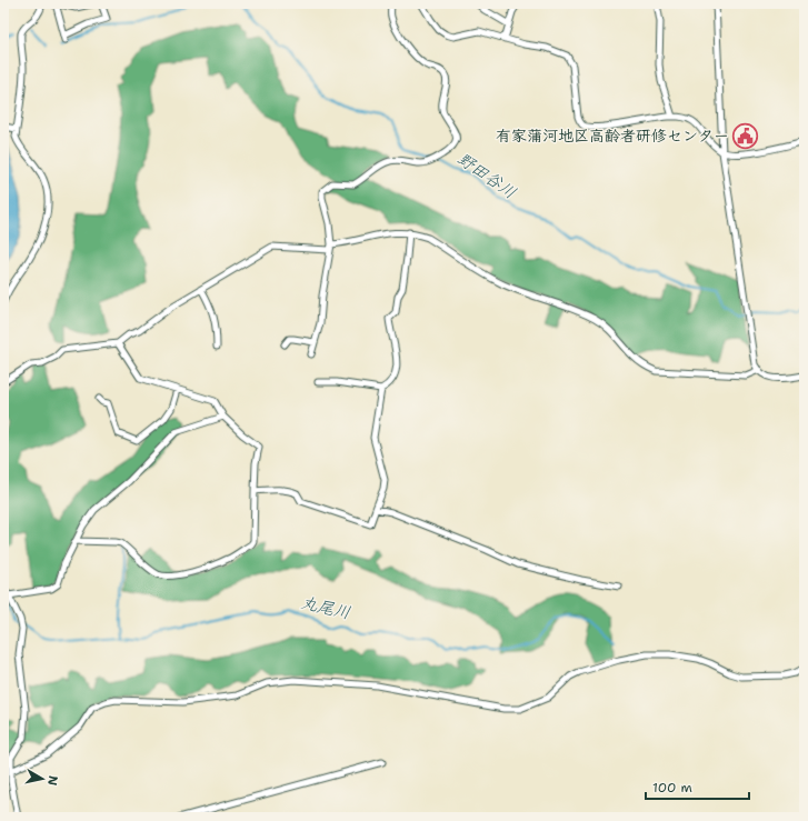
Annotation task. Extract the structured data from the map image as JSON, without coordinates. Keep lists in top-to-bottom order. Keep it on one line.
{"water":["野田谷川","丸尾川"],"places":{"public building":["有家蒲河地区高齢者研修センター"]},"scale_bar":"100 m","north":"right"}
